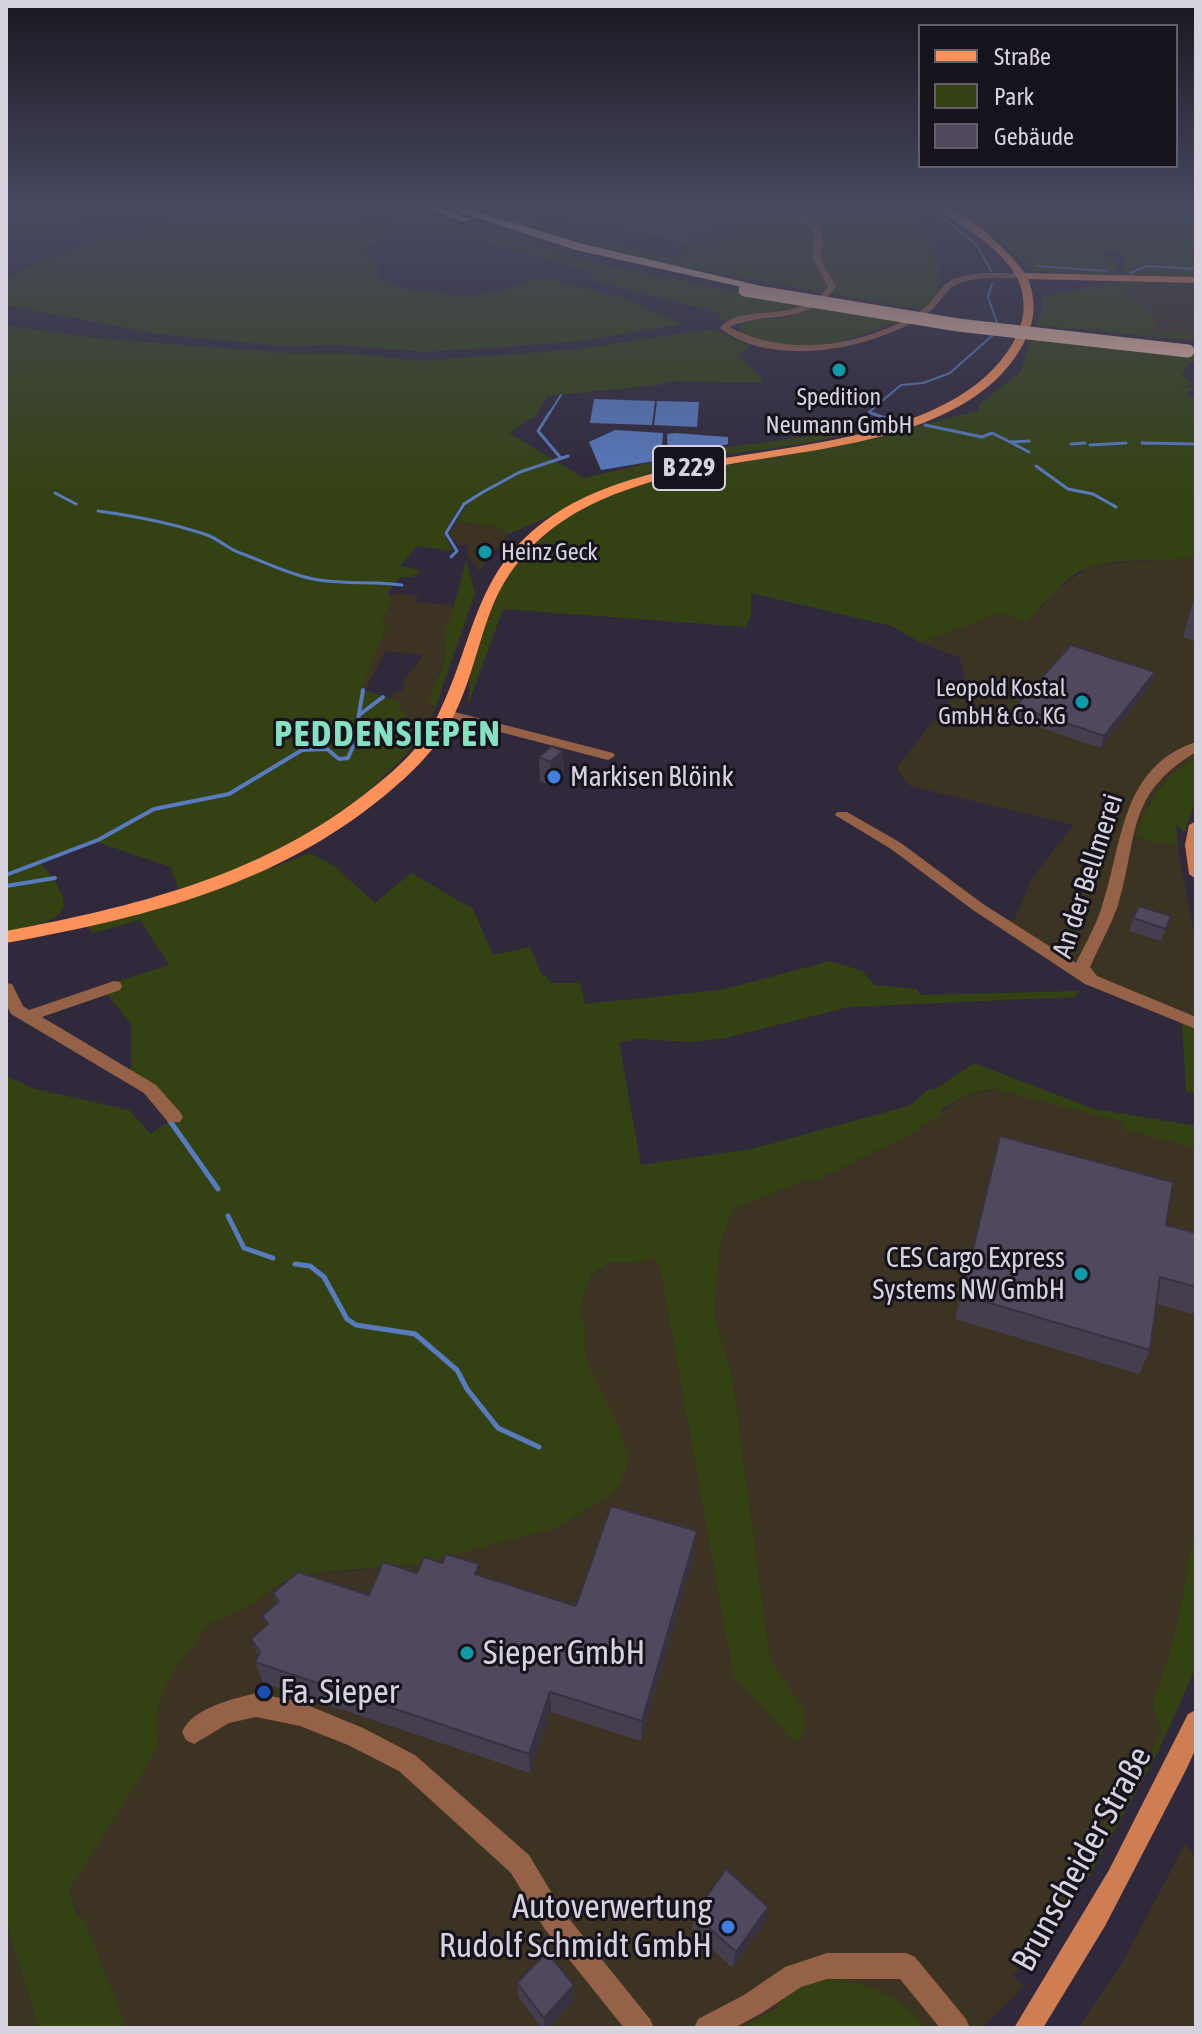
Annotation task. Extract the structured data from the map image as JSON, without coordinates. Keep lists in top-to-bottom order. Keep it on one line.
{"streets":{"main road":["B 229","Brunscheider Straße"],"street":["An der Bellmerei"]},"districts":["PEDDENSIEPEN"],"places":["Spedition Neumann GmbH","Heinz Geck","Leopold Kostal GmbH & Co. KG","Markisen Blöink","CES Cargo Express Systems NW GmbH","Sieper GmbH","Fa. Sieper","Autoverwertung Rudolf Schmidt GmbH"],"legend":["Straße","Park","Gebäude"]}
